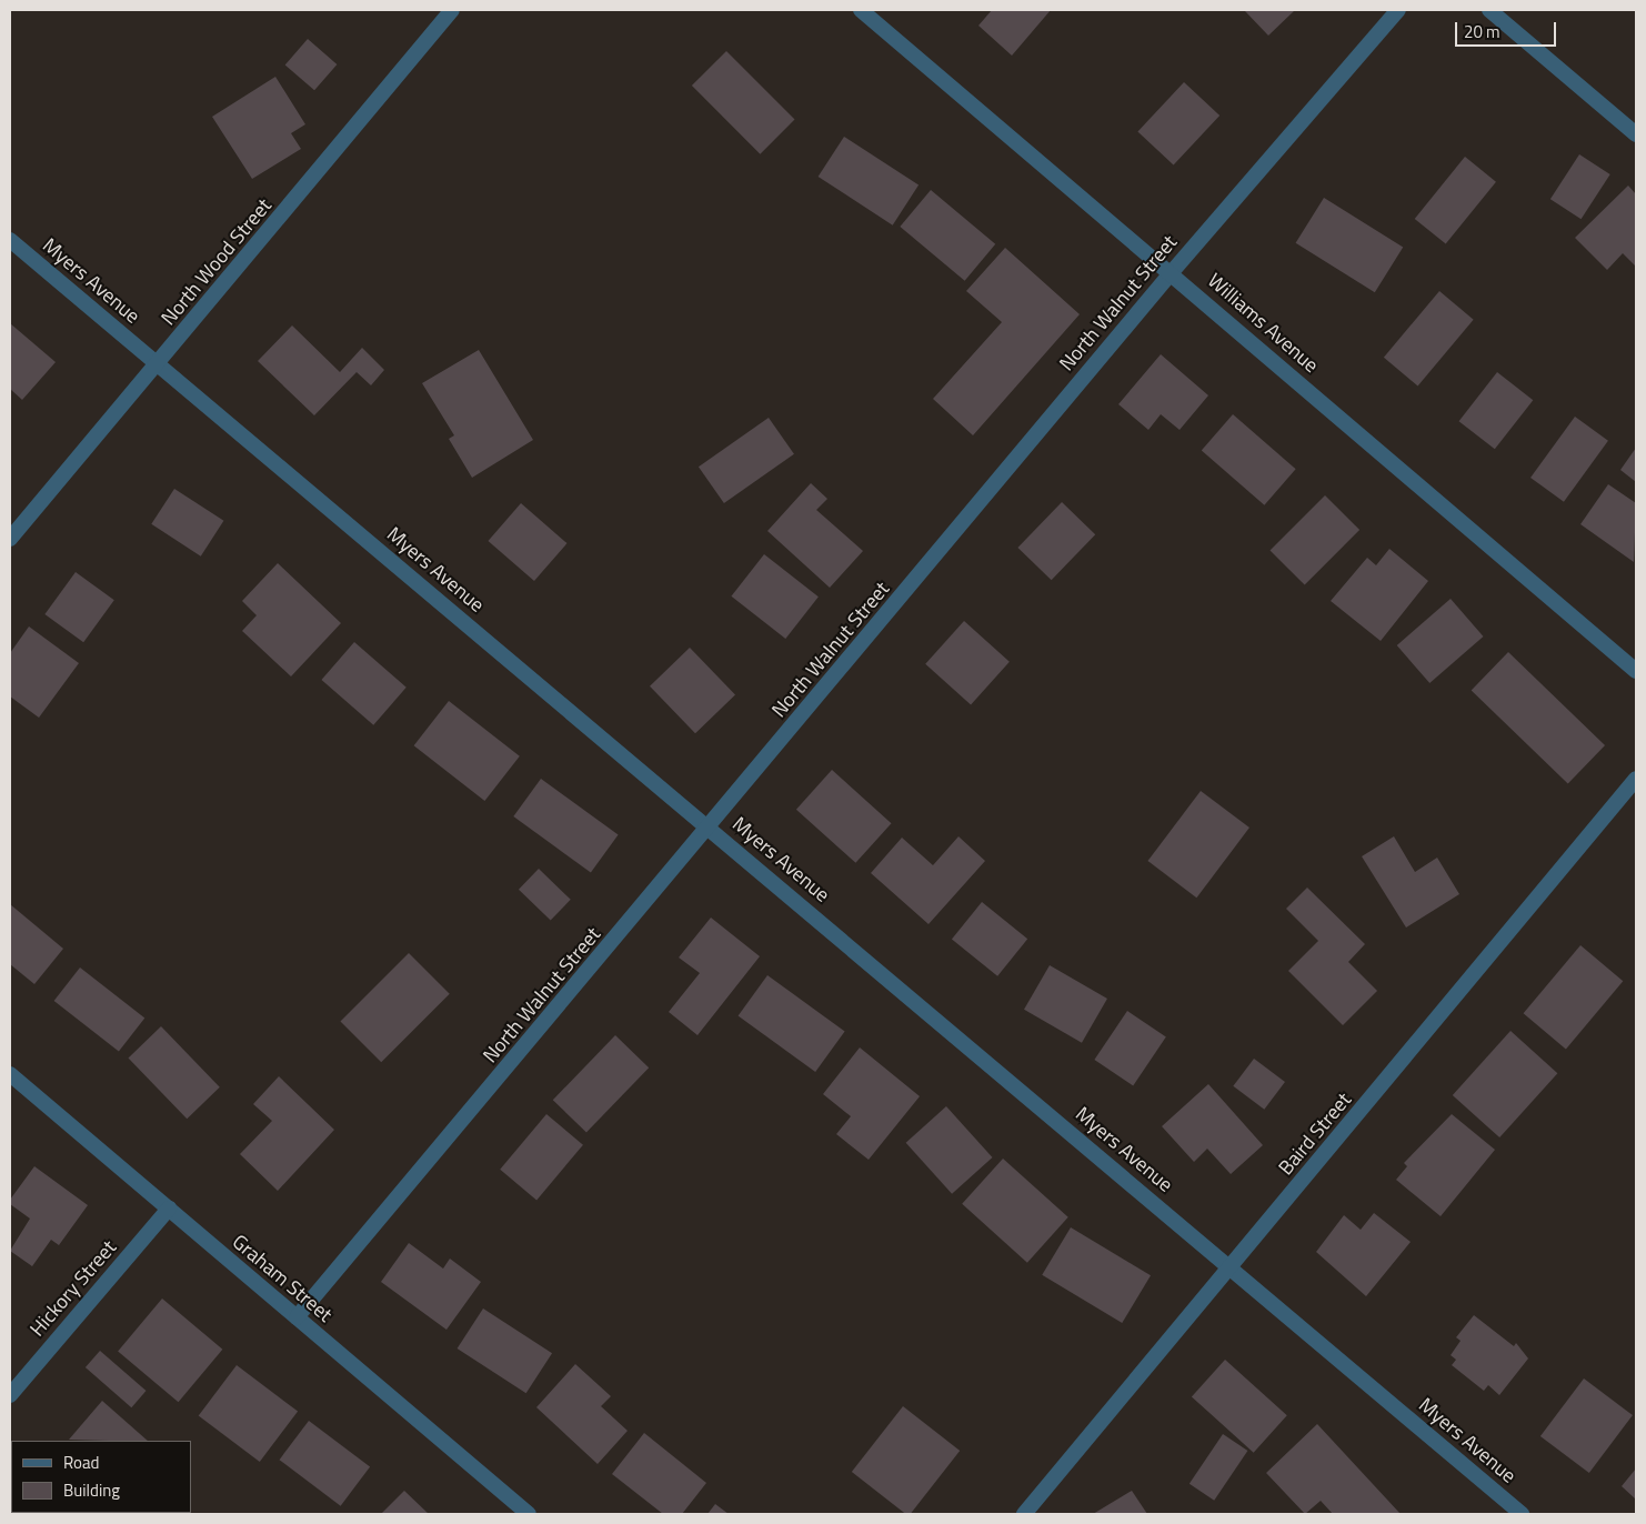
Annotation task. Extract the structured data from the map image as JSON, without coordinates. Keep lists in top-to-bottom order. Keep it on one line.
{"streets":{"street":["North Wood Street","Myers Avenue","North Walnut Street","Williams Avenue","Baird Street","Graham Street","Hickory Street"]},"crossings":[["North Wood Street","Myers Avenue"],["Myers Avenue","North Walnut Street"],["Myers Avenue","Baird Street"],["North Walnut Street","Williams Avenue"],["North Walnut Street","Graham Street"],["Graham Street","Hickory Street"]],"legend":["Road","Building"],"scale_bar":"20 m"}
